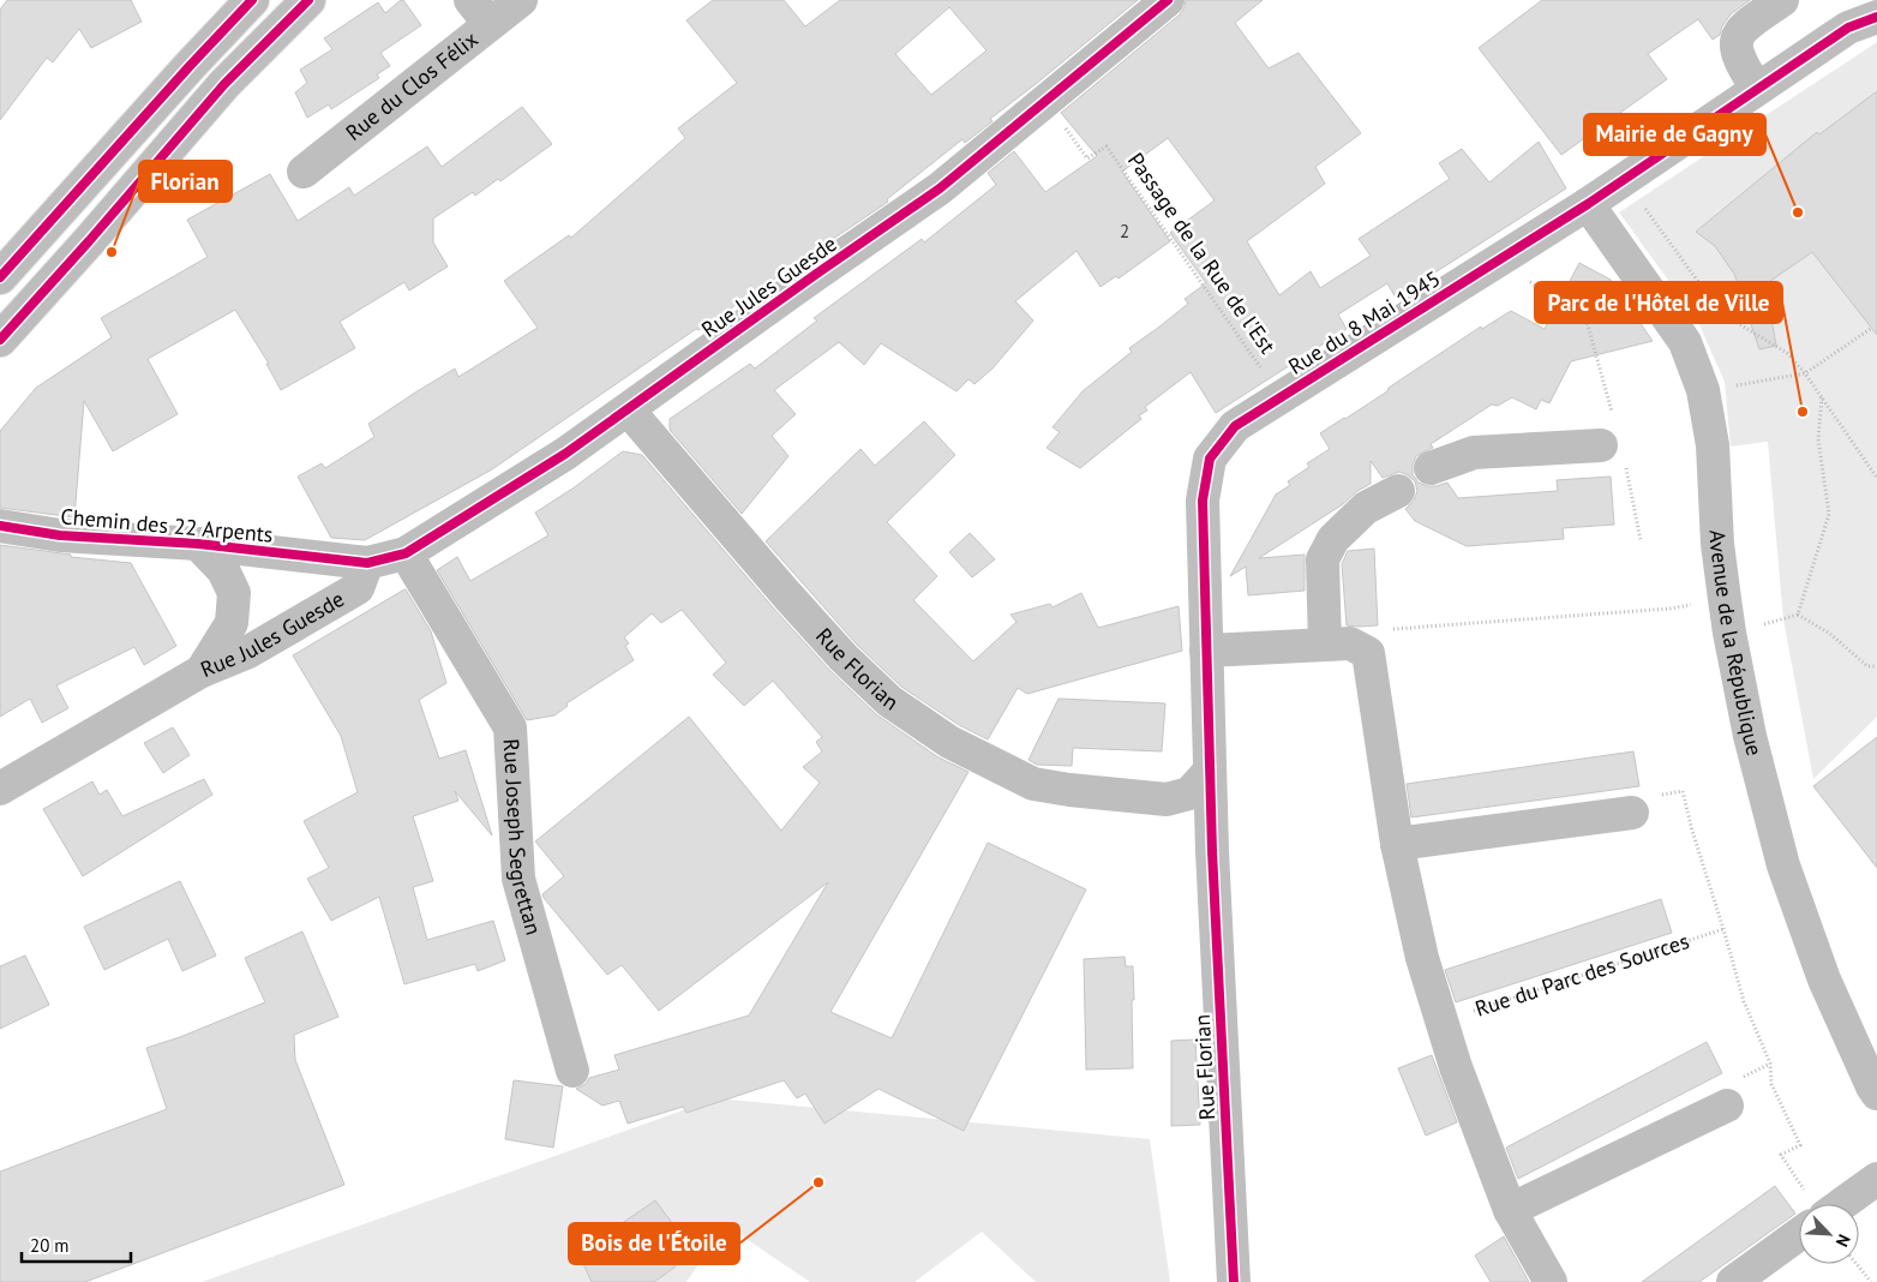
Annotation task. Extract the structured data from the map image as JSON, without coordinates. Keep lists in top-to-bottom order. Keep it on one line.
{"streets":{"street":["Rue du Clos Félix","Rue Jules Guesde","Rue du 8 Mai 1945","Chemin des 22 Arpents","Avenue de la République","Rue Florian","Rue Joseph Segrettan"],"path":["Passage de la Rue de l'Est","Rue du Parc des Sources"]},"crossings":[["Passage de la Rue de l'Est","Rue Jules Guesde"],["Passage de la Rue de l'Est","Rue du 8 Mai 1945"],["Rue Jules Guesde","Chemin des 22 Arpents"],["Rue Jules Guesde","Rue Florian"],["Rue Jules Guesde","Rue Joseph Segrettan"],["Rue du 8 Mai 1945","Avenue de la République"],["Rue du 8 Mai 1945","Rue Florian"]],"places":["Mairie de Gagny","Florian","Parc de l'Hôtel de Ville","Bois de l'Étoile"],"house_numbers":["2"],"scale_bar":"20 m","north":"bottom right"}
